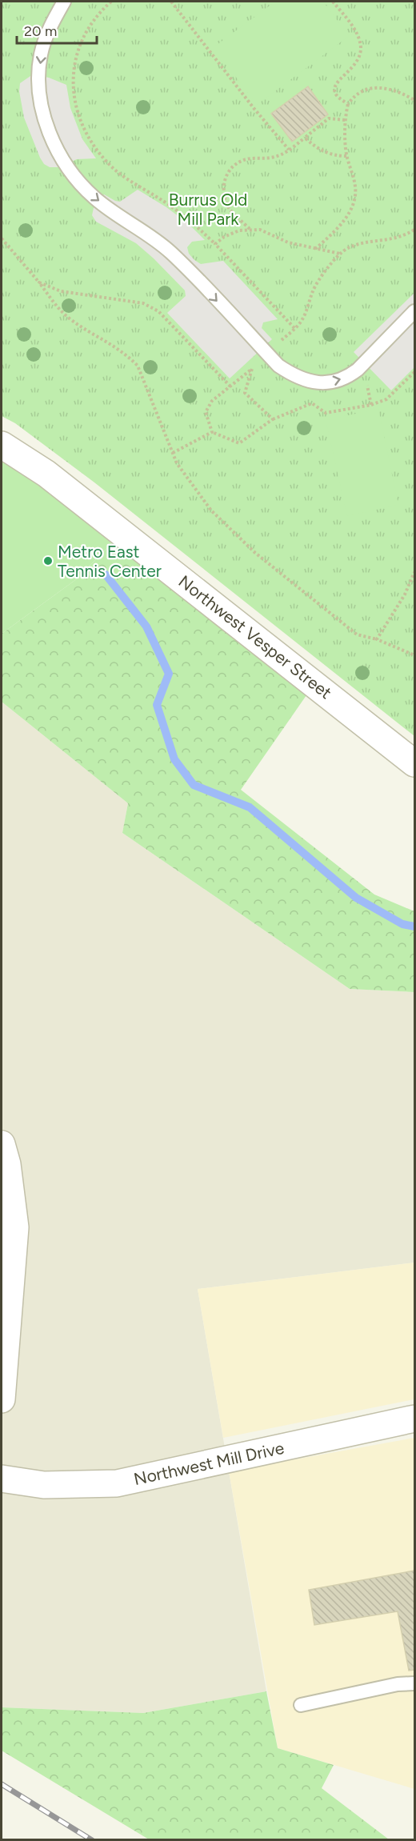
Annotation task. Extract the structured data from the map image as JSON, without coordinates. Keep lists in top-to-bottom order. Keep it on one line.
{"streets":{"street":["Northwest Vesper Street","Northwest Mill Drive"]},"parks":["Burrus Old Mill Park"],"places":["Metro East Tennis Center"],"scale_bar":"20 m"}
